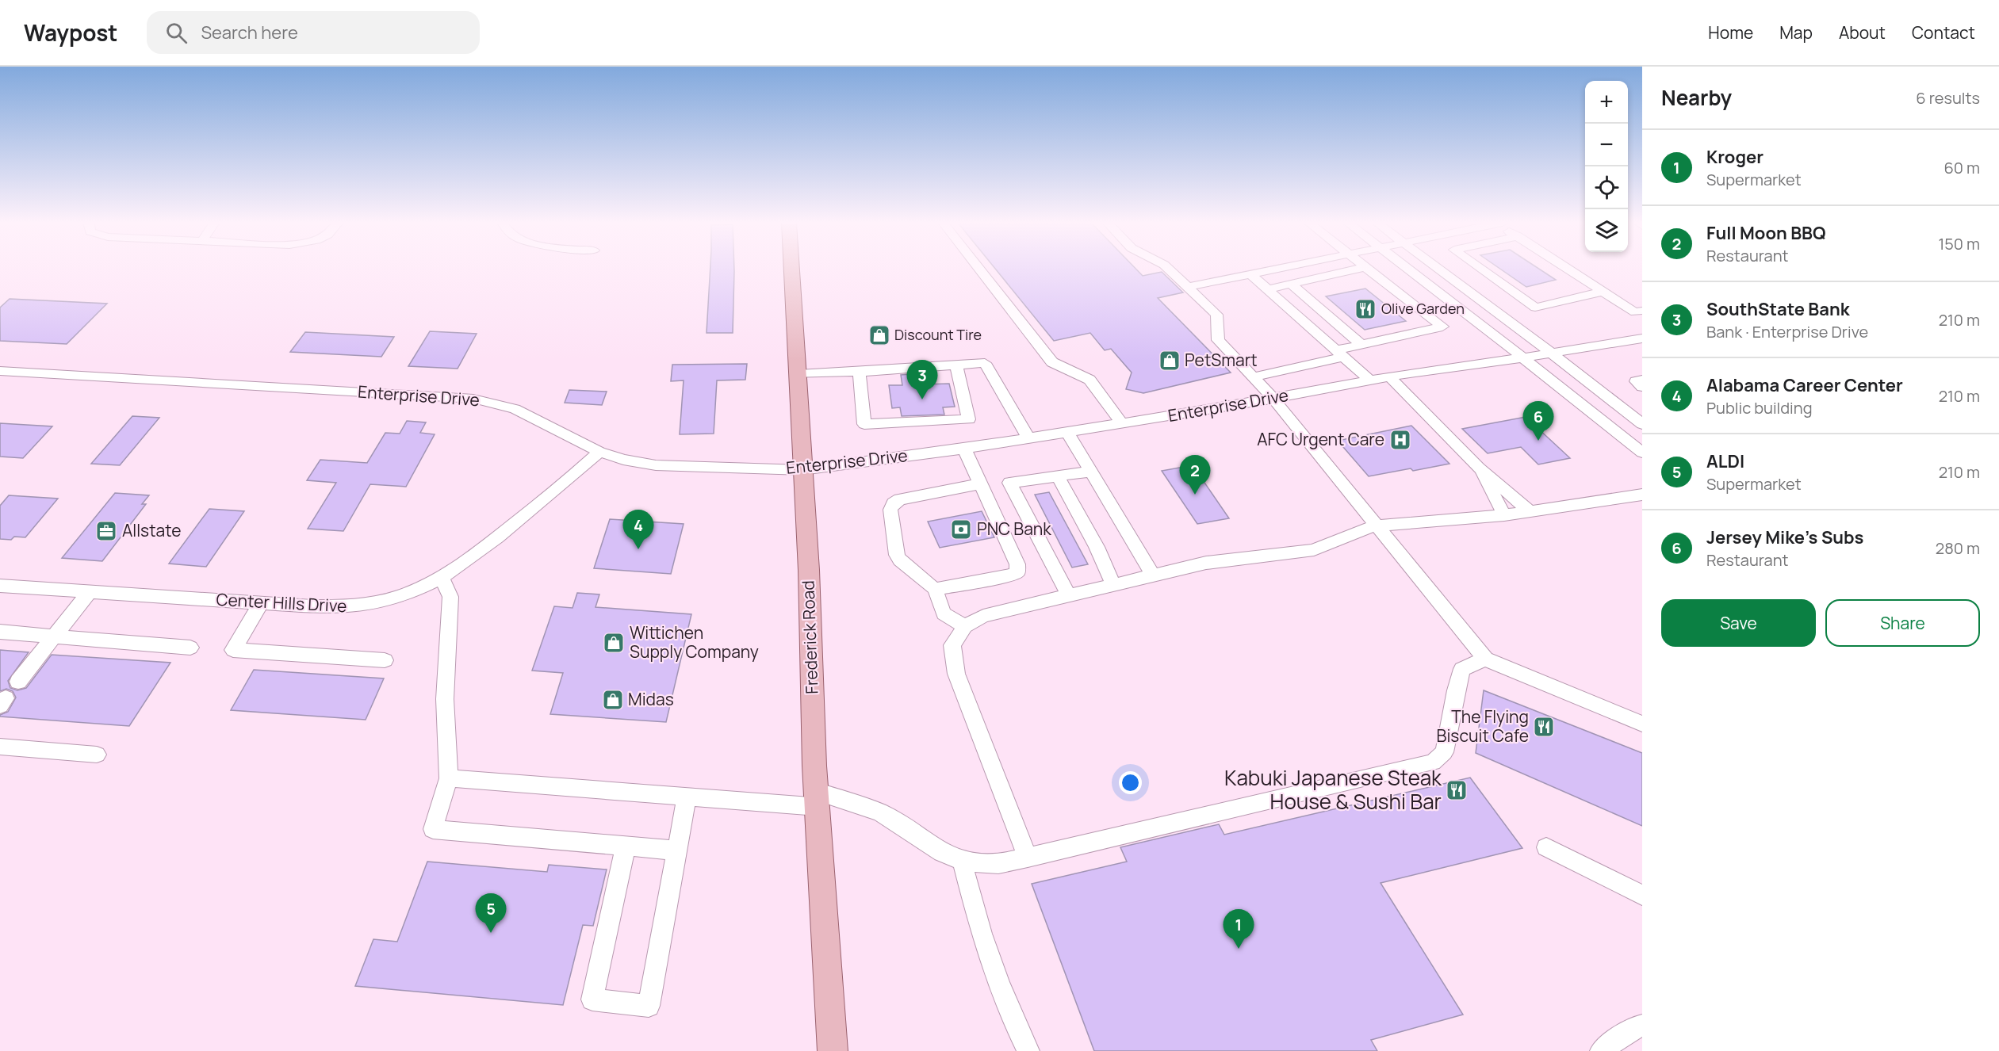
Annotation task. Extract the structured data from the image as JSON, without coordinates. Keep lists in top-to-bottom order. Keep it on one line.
{"streets":{"main road":["Frederick Road"],"street":["Enterprise Drive","Center Hills Drive"]},"crossings":[["Enterprise Drive","Center Hills Drive"],["Enterprise Drive","Frederick Road"]],"places":{"restaurant":["Olive Garden","The Flying Biscuit Cafe","Kabuki Japanese Steak House & Sushi Bar"],"shop":["Discount Tire","PetSmart","Wittichen Supply Company","Midas"],"hospital":["AFC Urgent Care"],"bank":["PNC Bank"],"office":["Allstate"]},"page":{"header":"Waypost","search":"Search here","nav":["Home","Map","About","Contact"],"heading":["Nearby","6 results"],"map_buttons":["+","−"],"list":[{"mark":"1","name":"Kroger","note":"Supermarket","value":"60 m"},{"mark":"2","name":"Full Moon BBQ","note":"Restaurant","value":"150 m"},{"mark":"3","name":"SouthState Bank","note":"Bank · Enterprise Drive","value":"210 m"},{"mark":"4","name":"Alabama Career Center","note":"Public building","value":"210 m"},{"mark":"5","name":"ALDI","note":"Supermarket","value":"210 m"},{"mark":"6","name":"Jersey Mike's Subs","note":"Restaurant","value":"280 m"}],"pins":["3","6","2","4","5","1"],"buttons":["Save","Share"]}}
